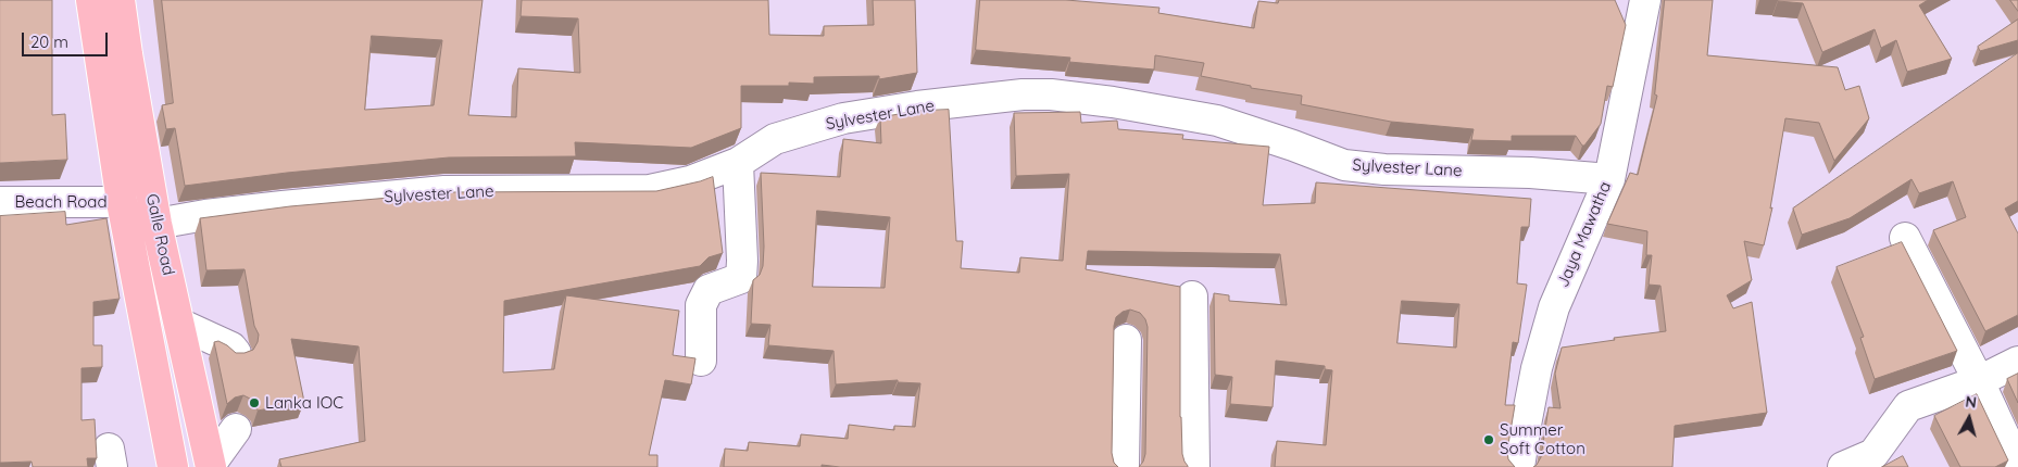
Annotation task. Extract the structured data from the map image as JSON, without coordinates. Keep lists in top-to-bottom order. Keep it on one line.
{"streets":{"highway":["Galle Road"],"street":["Sylvester Lane","Beach Road","Jaya Mawatha"]},"crossings":[["Sylvester Lane","Galle Road"],["Sylvester Lane","Jaya Mawatha"],["Beach Road","Galle Road"]],"places":["Lanka IOC","Summer Soft Cotton"],"scale_bar":"20 m","north":"top"}
